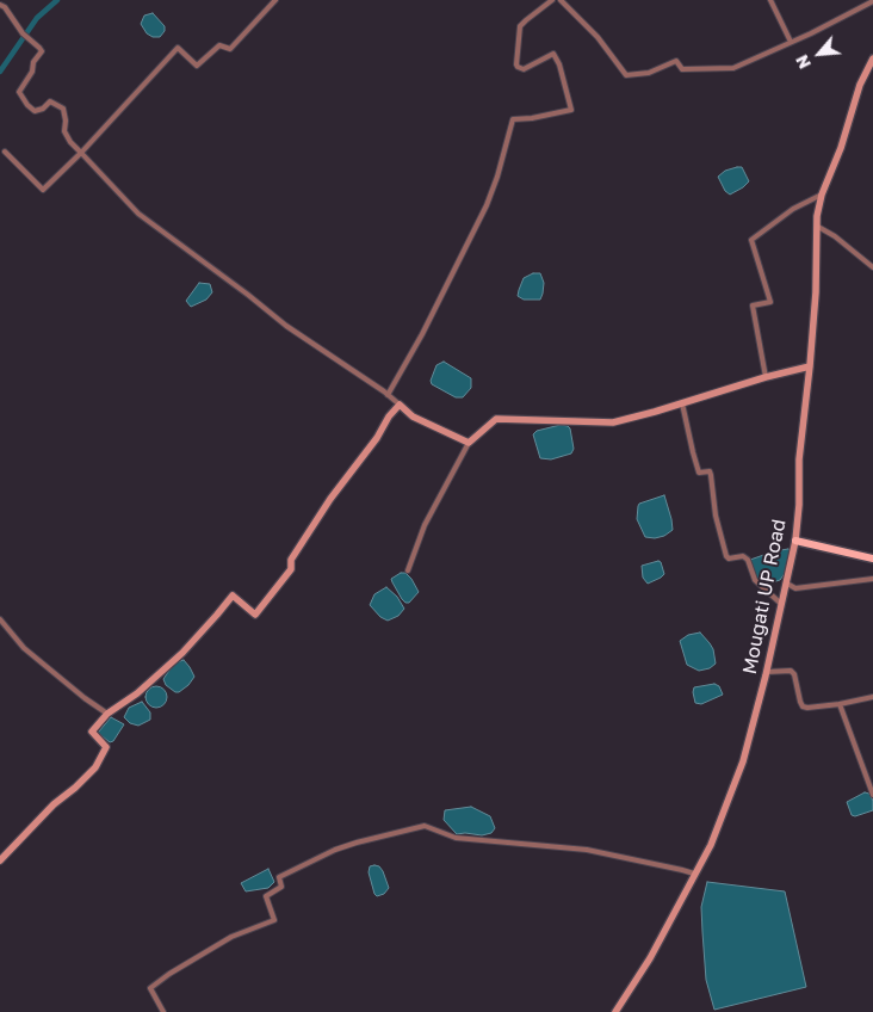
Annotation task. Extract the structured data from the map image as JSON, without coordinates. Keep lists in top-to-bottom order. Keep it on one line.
{"streets":{"street":["Mougati UP Road"]},"north":"bottom left"}
